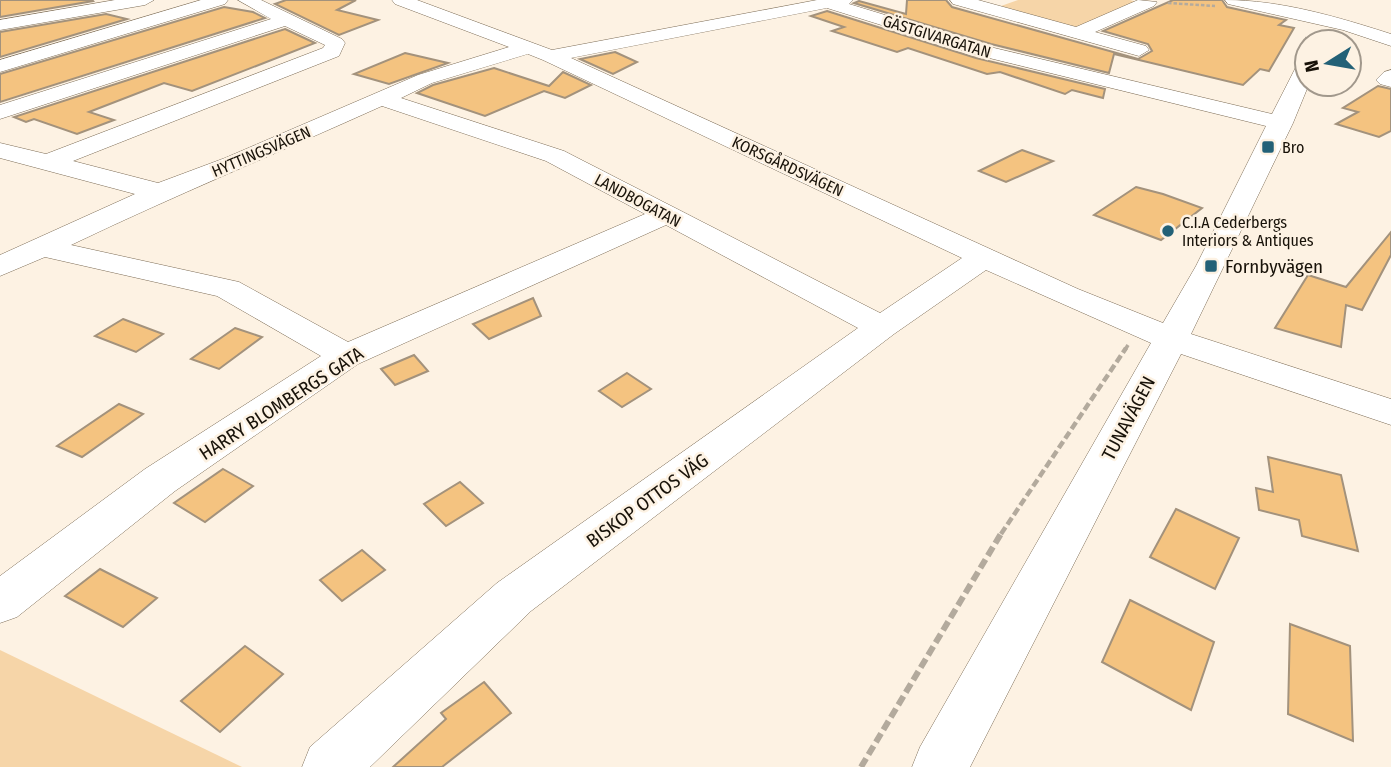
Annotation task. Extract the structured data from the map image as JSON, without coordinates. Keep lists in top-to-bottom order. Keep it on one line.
{"streets":{"street":["GÄSTGIVARGATAN","HYTTINGSVÄGEN","KORSGÅRDSVÄGEN","LANDBOGATAN","HARRY BLOMBERGS GATA","TUNAVÄGEN","BISKOP OTTOS VÄG"]},"crossings":[["GÄSTGIVARGATAN","HYTTINGSVÄGEN"],["GÄSTGIVARGATAN","KORSGÅRDSVÄGEN"],["GÄSTGIVARGATAN","TUNAVÄGEN"],["HYTTINGSVÄGEN","KORSGÅRDSVÄGEN"],["HYTTINGSVÄGEN","LANDBOGATAN"],["KORSGÅRDSVÄGEN","TUNAVÄGEN"],["KORSGÅRDSVÄGEN","BISKOP OTTOS VÄG"],["LANDBOGATAN","HARRY BLOMBERGS GATA"],["LANDBOGATAN","BISKOP OTTOS VÄG"]],"places":{"transit":["Bro","Fornbyvägen"],"other":["C.I.A Cederbergs Interiors & Antiques"]},"north":"left"}
